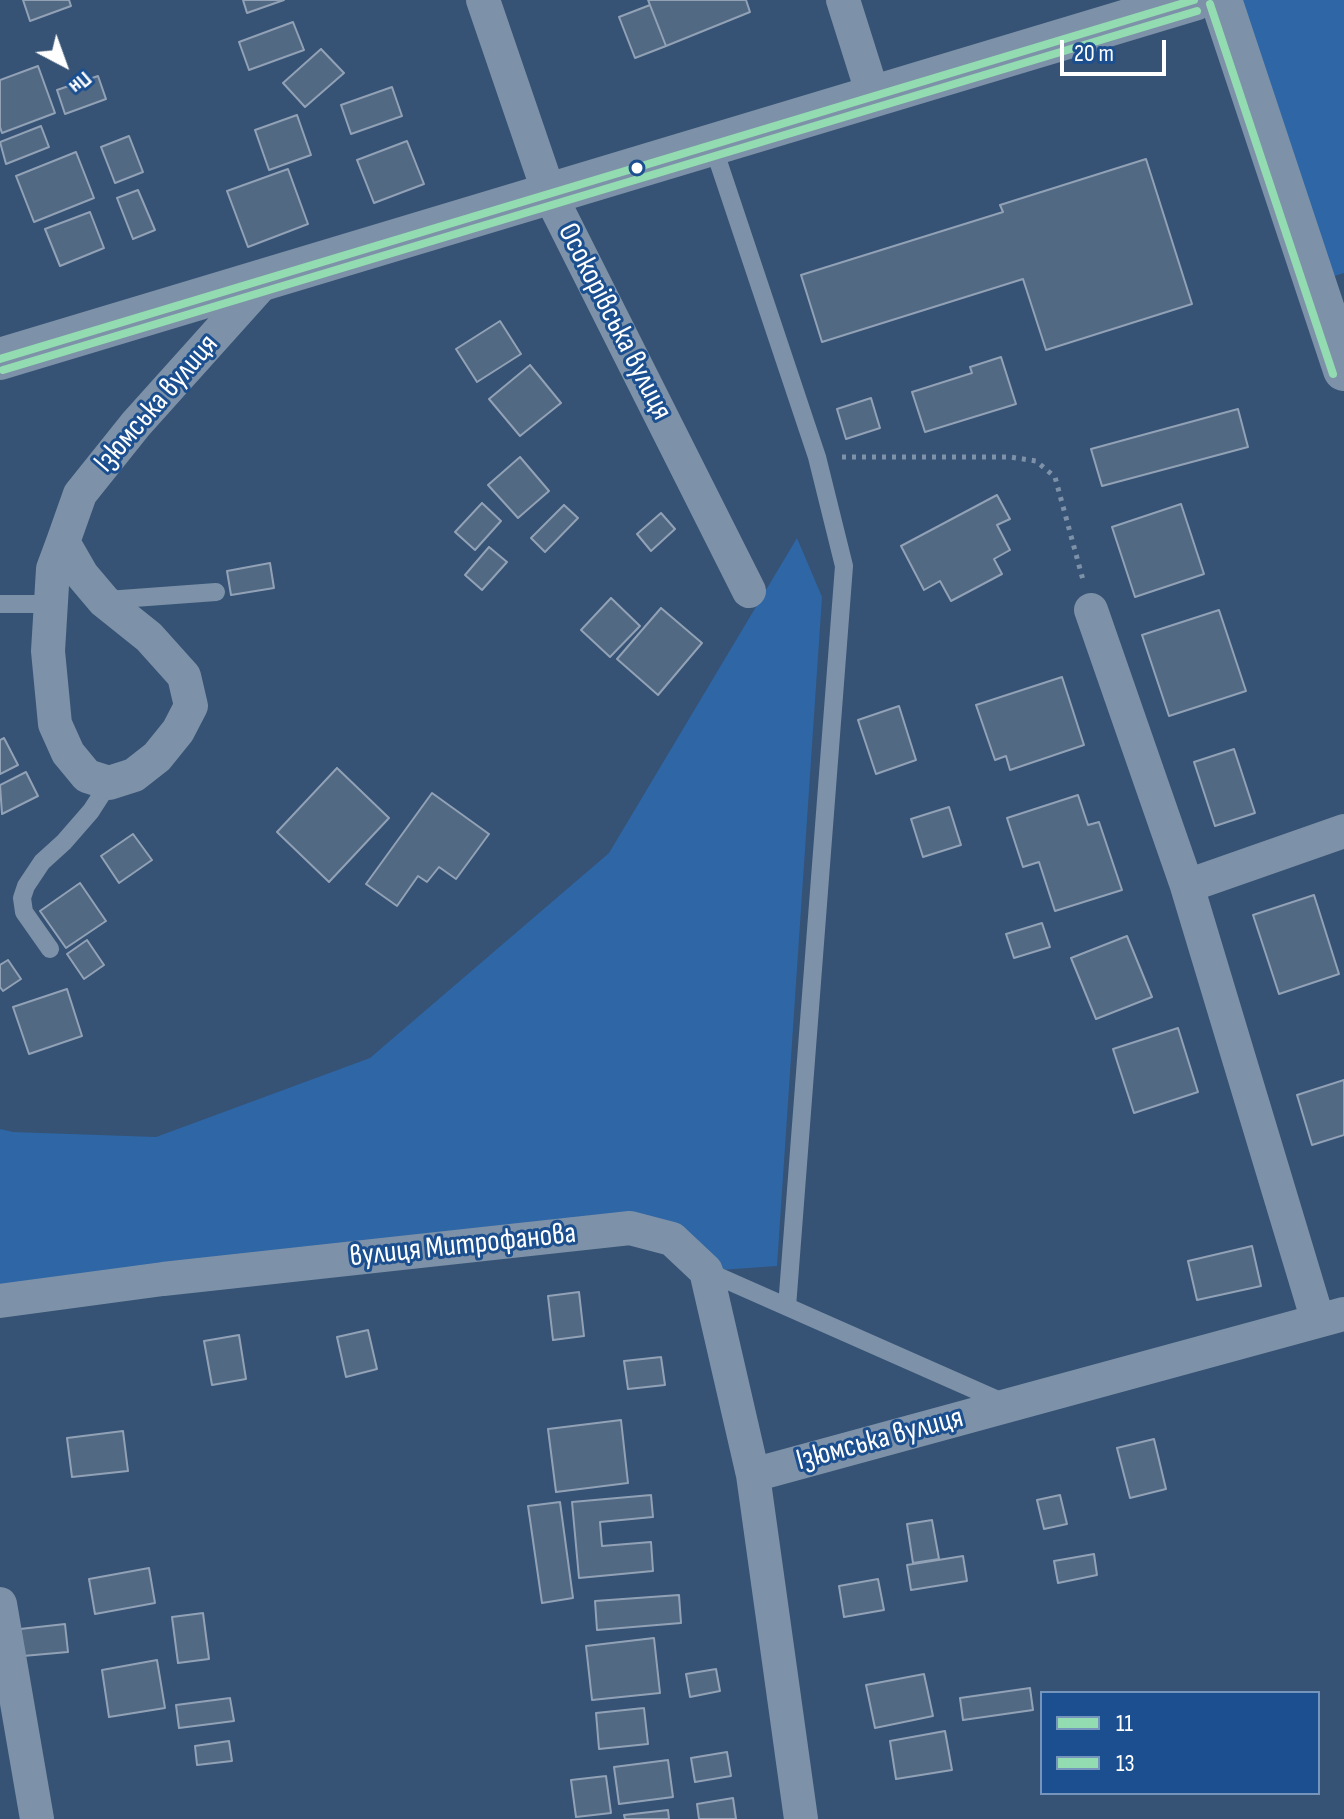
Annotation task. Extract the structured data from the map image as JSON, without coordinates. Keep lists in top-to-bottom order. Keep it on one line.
{"streets":{"street":["Осокорівська вулиця","Ізюмська вулиця","вулиця Митрофанова"]},"lines":["transit line 11","transit line 13"],"legend":["11","13"],"scale_bar":"20 m","north":"bottom right"}
